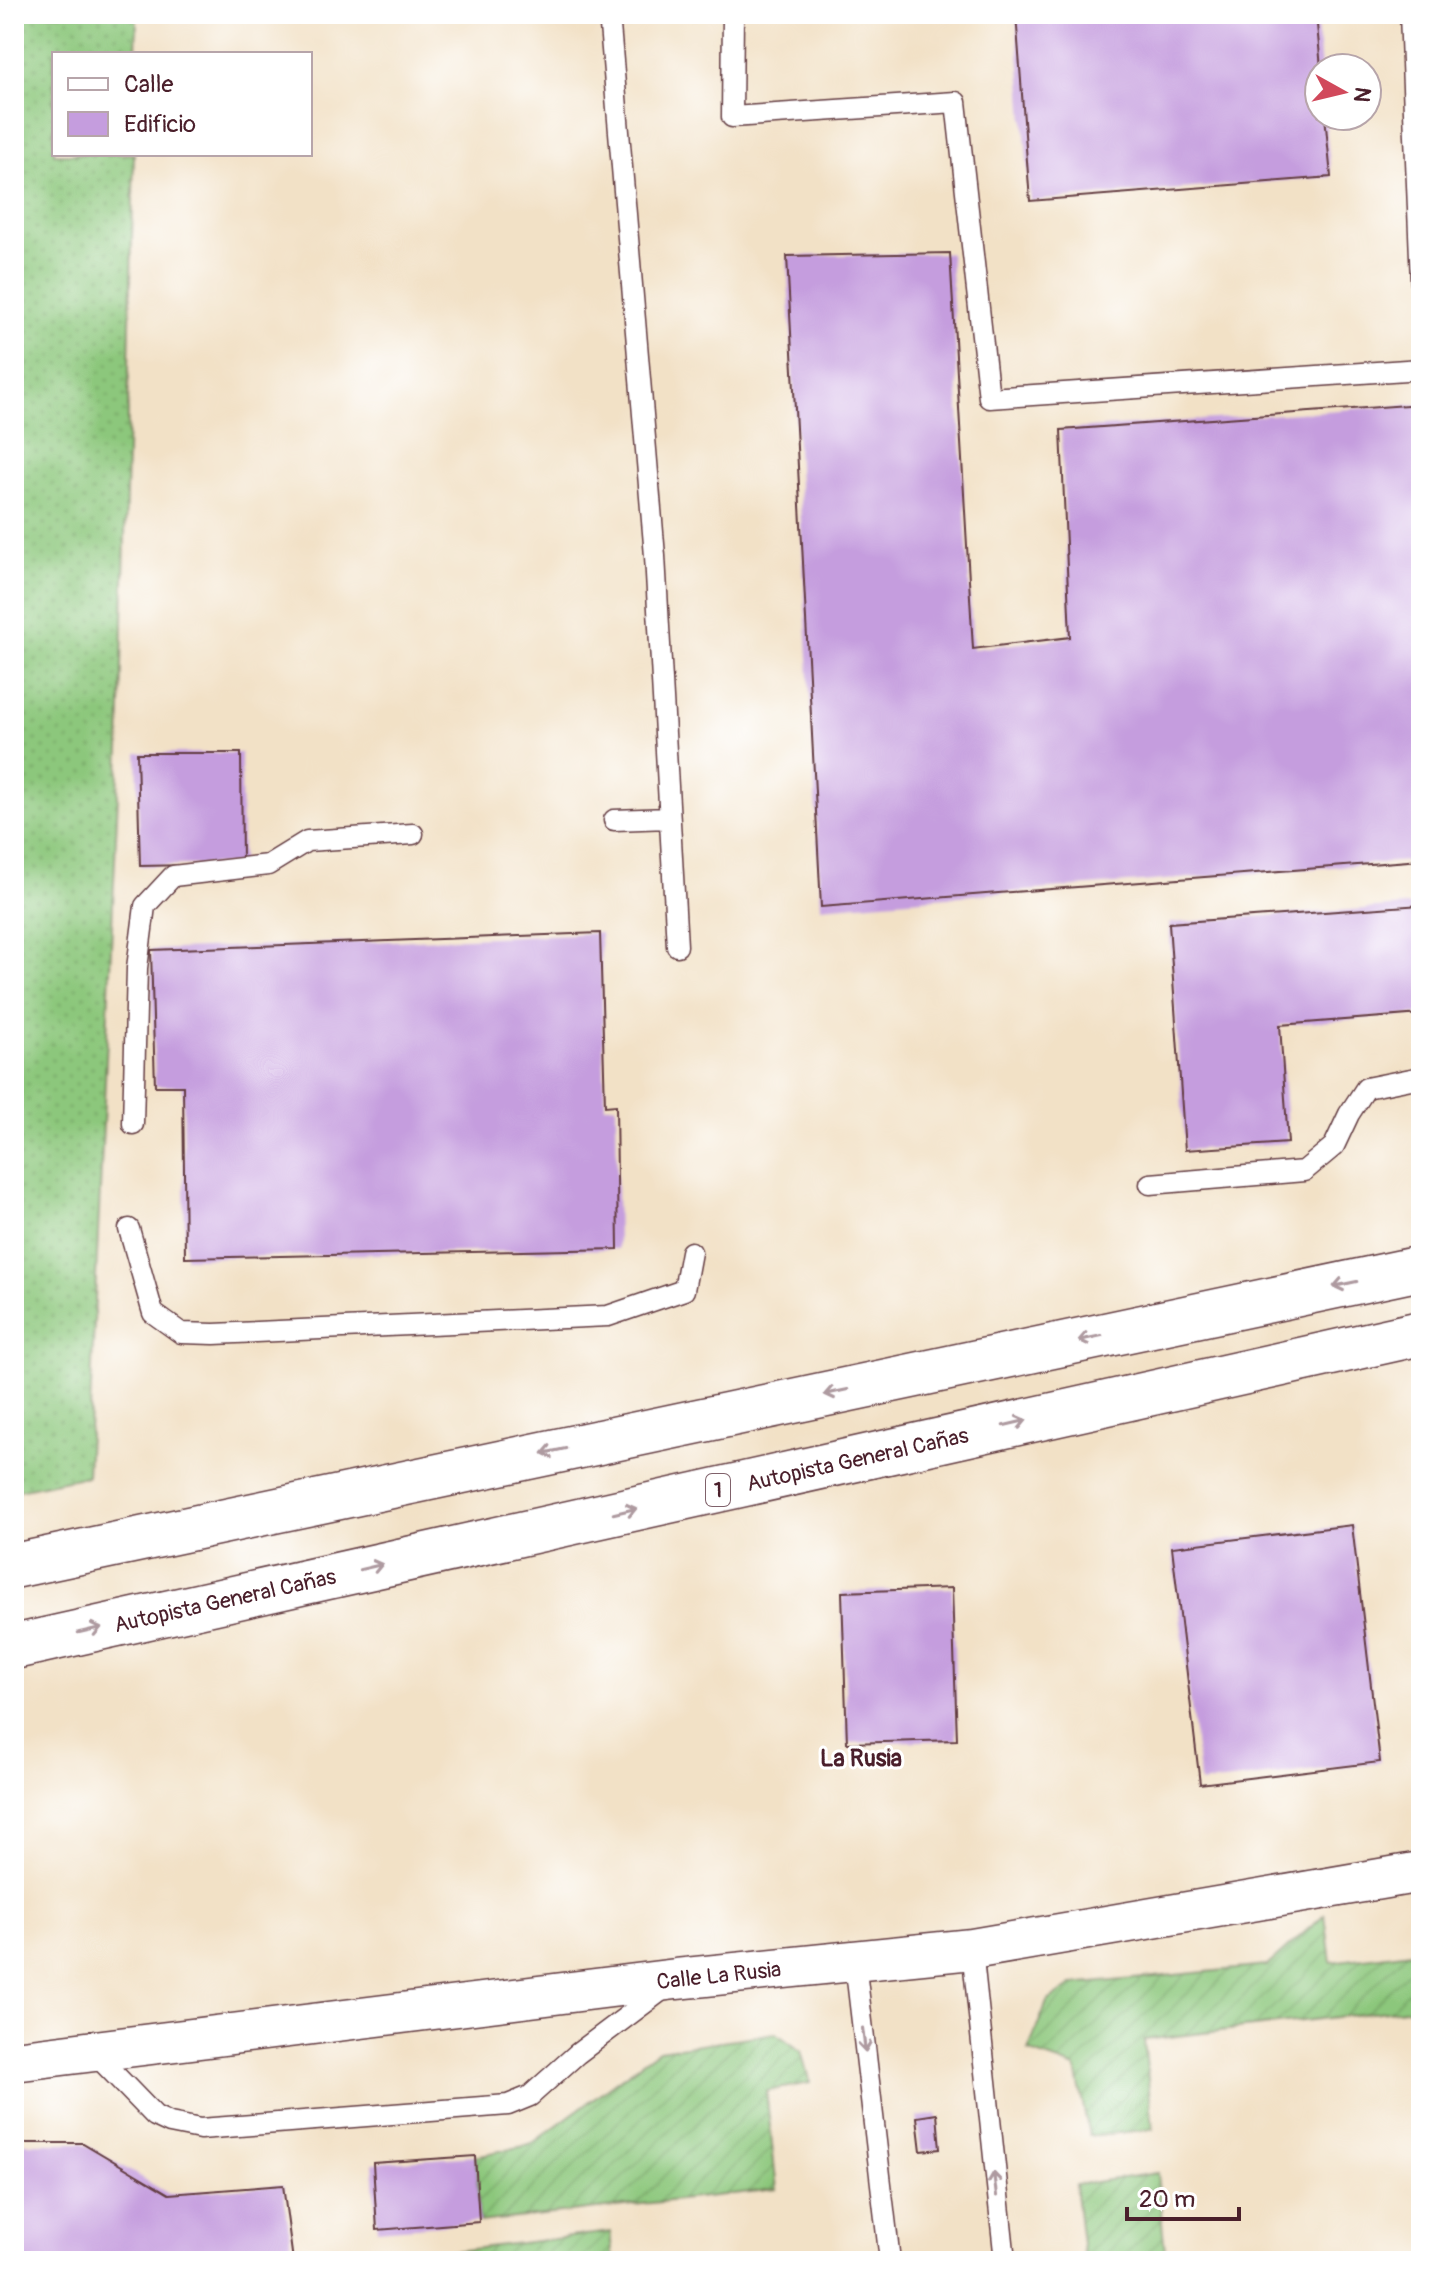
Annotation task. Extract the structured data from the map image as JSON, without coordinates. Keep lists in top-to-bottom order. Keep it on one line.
{"streets":{"highway":["Autopista General Cañas","1"],"street":["Calle La Rusia"]},"districts":["La Rusia"],"legend":["Calle","Edificio"],"scale_bar":"20 m","north":"right"}
